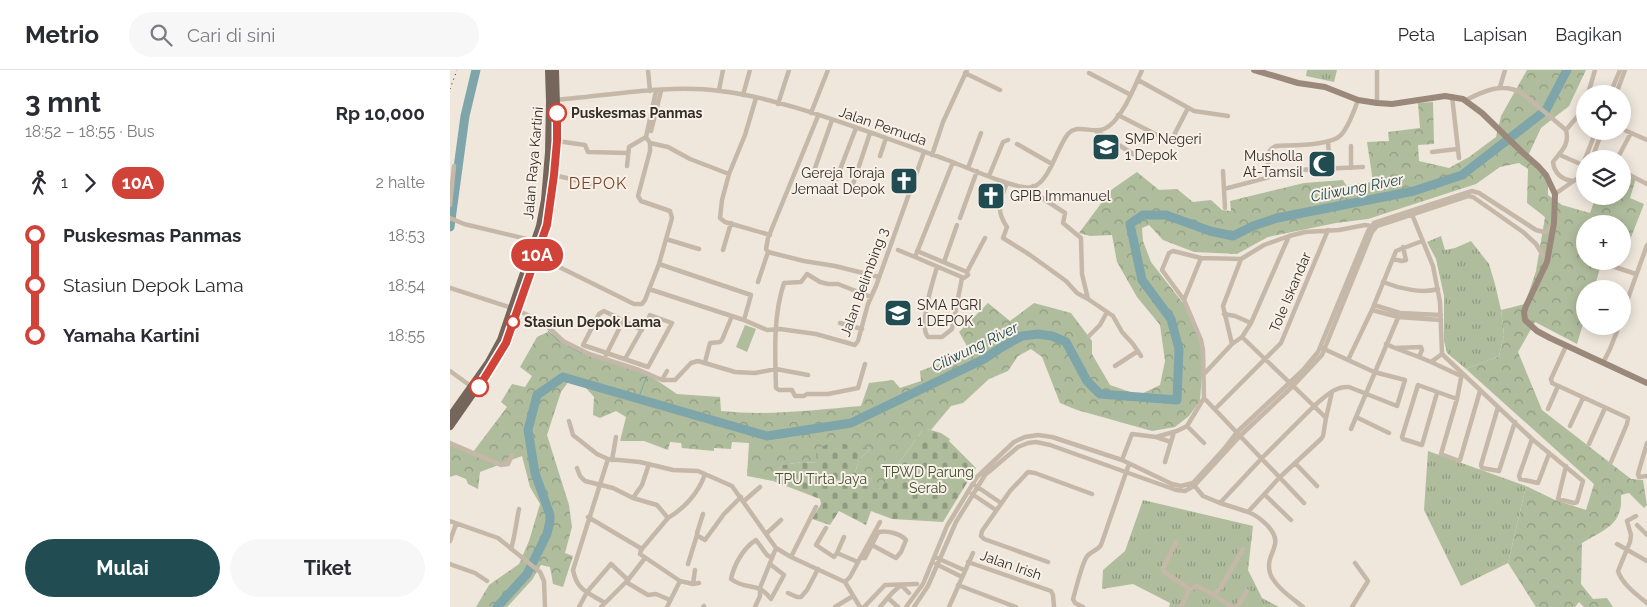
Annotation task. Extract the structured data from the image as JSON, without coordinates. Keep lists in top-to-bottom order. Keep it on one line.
{"streets":{"main road":["Jalan Raya Kartini"],"street":["Jalan Pemuda","Jalan Belimbing 3","Tole Iskandar","Jalan Irish"]},"crossings":[["Jalan Pemuda","Jalan Raya Kartini"],["Jalan Pemuda","Jalan Belimbing 3"]],"districts":["DEPOK"],"water":["Ciliwung River"],"parks":["TPWD Parung Serab","TPU Tirta Jaya"],"places":{"other":["Puskesmas Panmas","Stasiun Depok Lama"],"school or university":["SMP Negeri 1 Depok","SMA PGRI 1 DEPOK"],"mosque":["Musholla At-Tamsil"],"church":["Gereja Toraja Jemaat Depok","GPIB Immanuel"]},"lines":["bus line 10A"],"page":{"header":"Metrio","search":"Cari di sini","nav":["Peta","Lapisan","Bagikan"],"heading":["3 mnt","18:52 – 18:55 · Bus","Rp 10,000"],"on_map":"10A","map_buttons":["+","−"],"legs":["1","10A","2 halte"],"list":[{"name":"Puskesmas Panmas","value":"18:53"},{"name":"Stasiun Depok Lama","value":"18:54"},{"name":"Yamaha Kartini","value":"18:55"}],"buttons":["Mulai","Tiket"]}}
